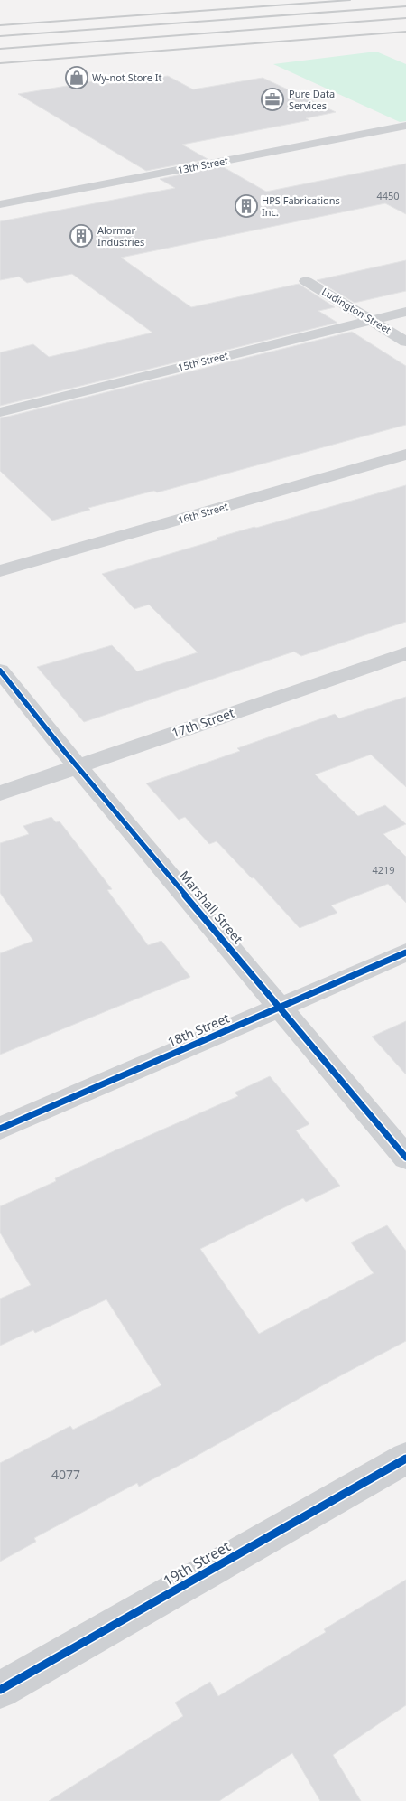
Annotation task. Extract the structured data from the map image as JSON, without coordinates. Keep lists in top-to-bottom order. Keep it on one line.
{"streets":{"street":["13th Street","Ludington Street","15th Street","16th Street","17th Street","Marshall Street","18th Street","19th Street"]},"crossings":[["Ludington Street","15th Street"],["17th Street","Marshall Street"],["Marshall Street","18th Street"]],"places":{"shop":["Wy-not Store It"],"office":["Pure Data Services"],"building":["HPS Fabrications Inc.","Alormar Industries"]},"house_numbers":["4450","4219","4077"]}
